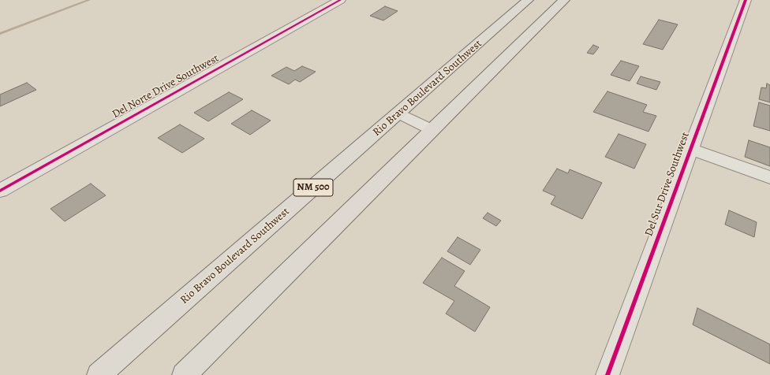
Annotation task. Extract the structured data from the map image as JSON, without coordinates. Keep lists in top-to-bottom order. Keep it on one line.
{"streets":{"main road":["Rio Bravo Boulevard Southwest","NM 500"],"street":["Del Norte Drive Southwest","Del Sur Drive Southwest"]}}
